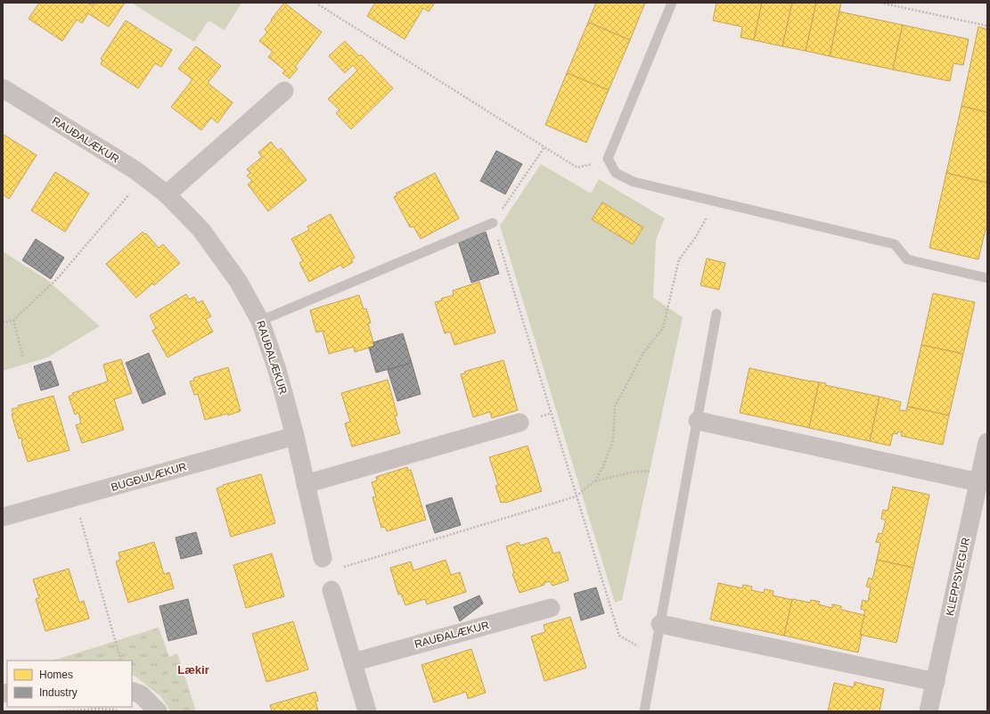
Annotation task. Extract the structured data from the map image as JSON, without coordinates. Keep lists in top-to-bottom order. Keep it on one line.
{"streets":{"street":["RAUÐALÆKUR","BUGÐULÆKUR","KLEPPSVEGUR"]},"crossings":[["RAUÐALÆKUR","BUGÐULÆKUR"]],"districts":["Lækir"],"legend":["Homes","Industry"]}
